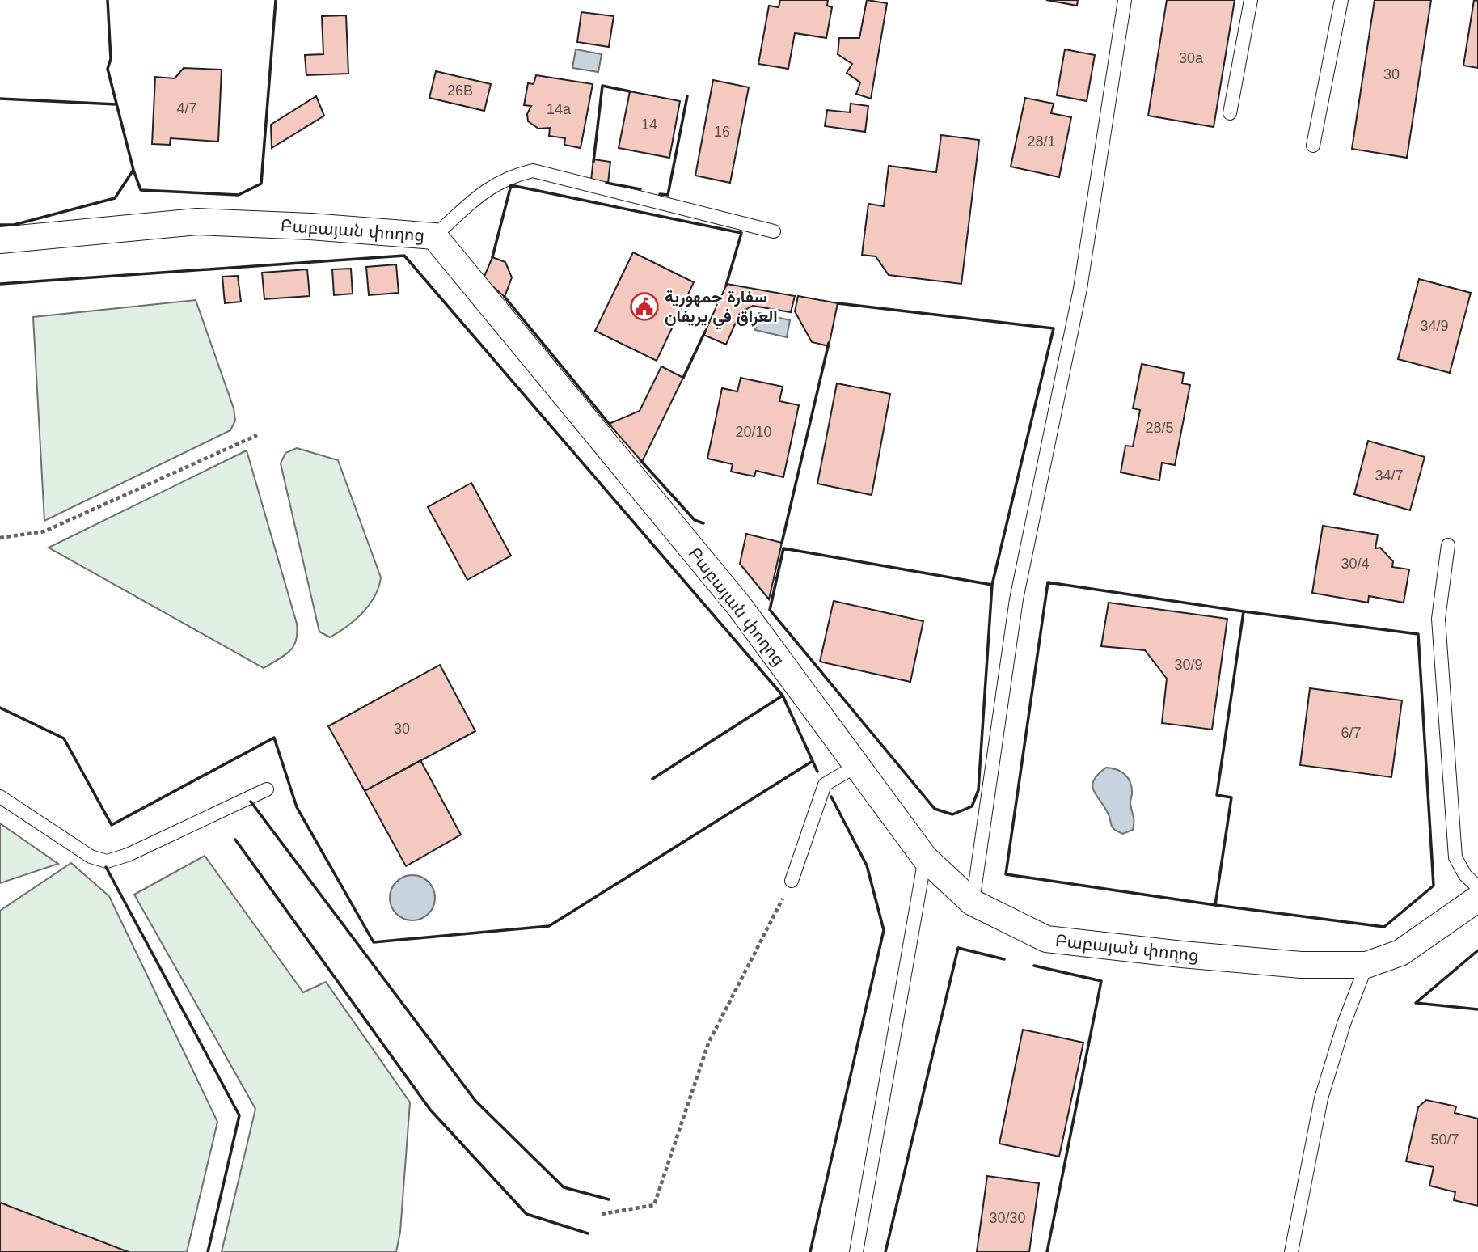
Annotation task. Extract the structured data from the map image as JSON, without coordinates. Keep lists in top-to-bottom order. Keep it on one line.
{"streets":{"street":["Բաբայան փողոց"]},"places":{"public building":["سفارة جمهورية العراق في يريفان"]},"house_numbers":["30a","30","26B","4/7","14a","14","16","28/1","34/9","28/5","20/10","34/7","30/4","30/9","30","6/7","50/7","30/30"]}
